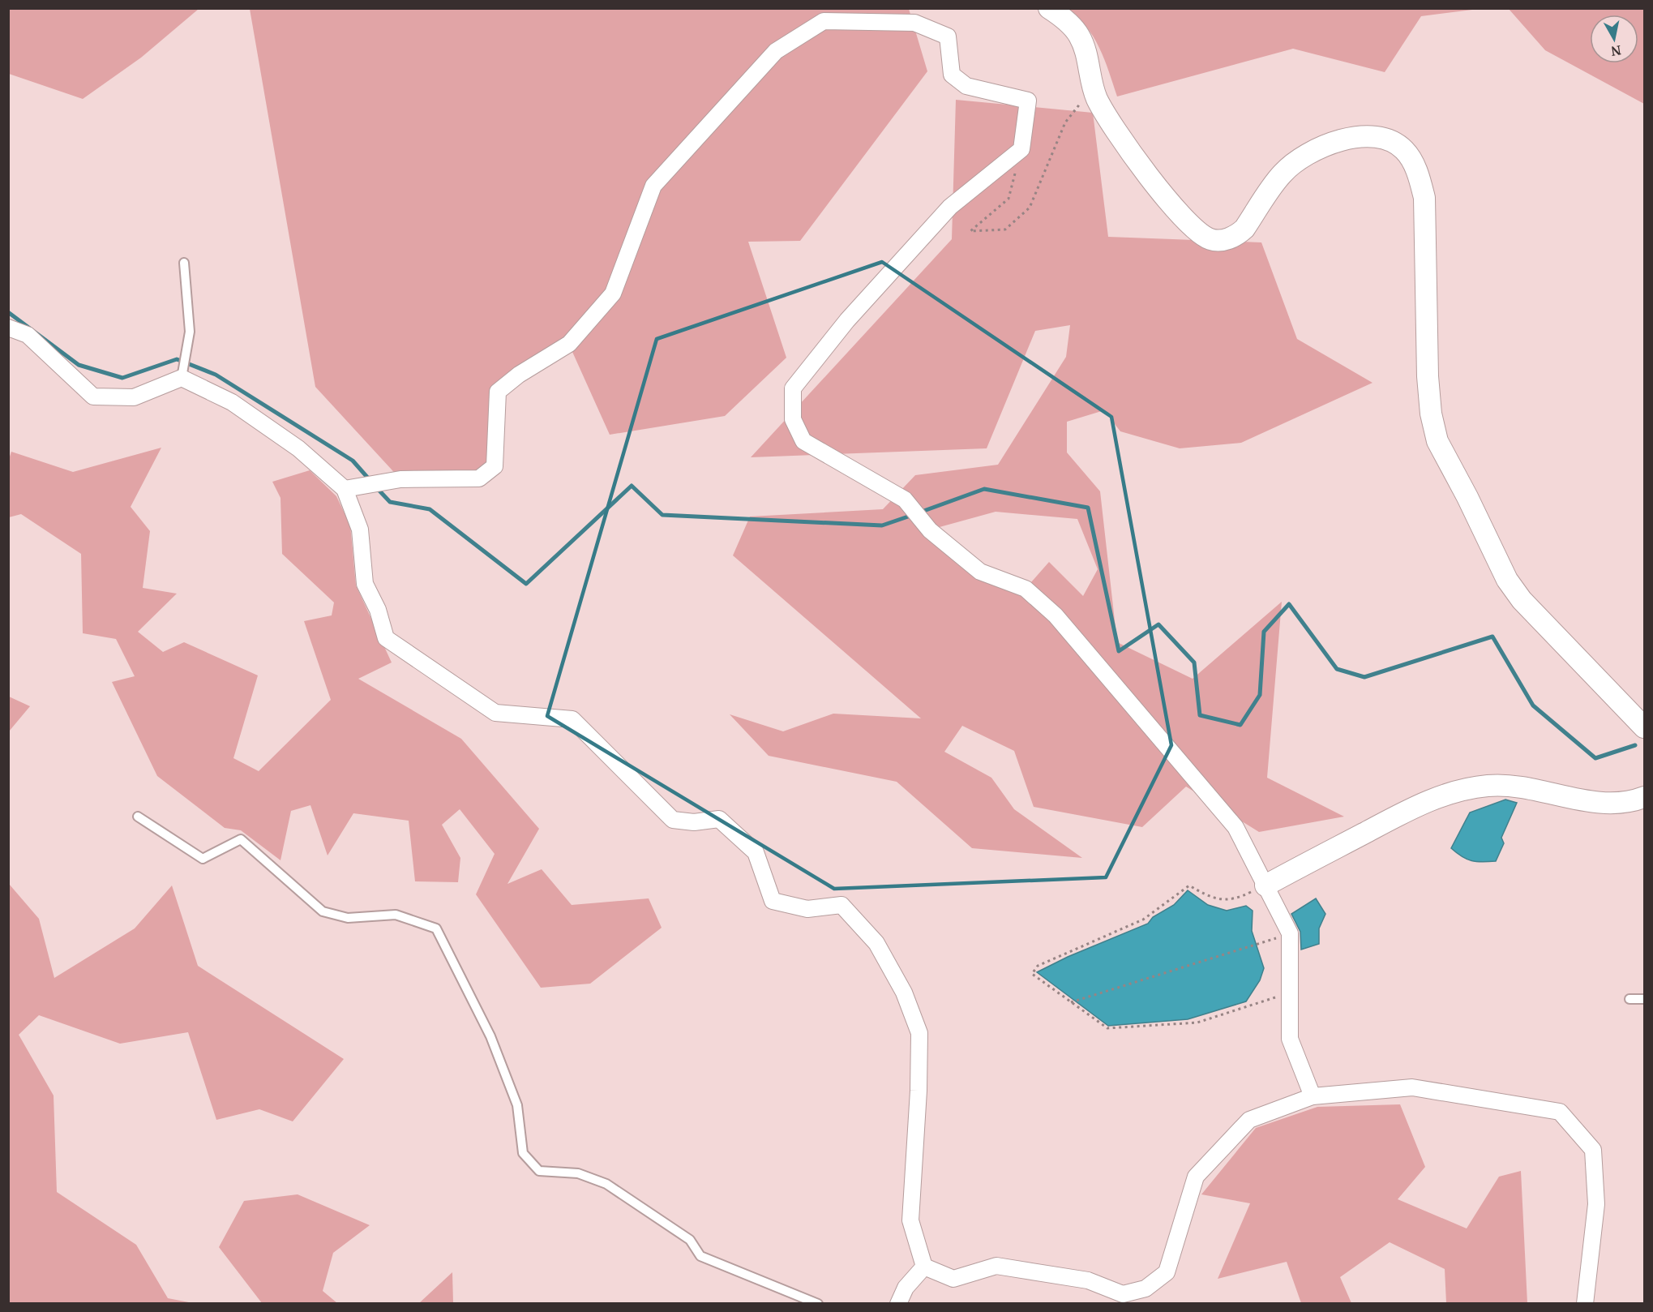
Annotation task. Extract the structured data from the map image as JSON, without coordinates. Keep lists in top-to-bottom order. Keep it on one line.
{"north":"bottom"}
